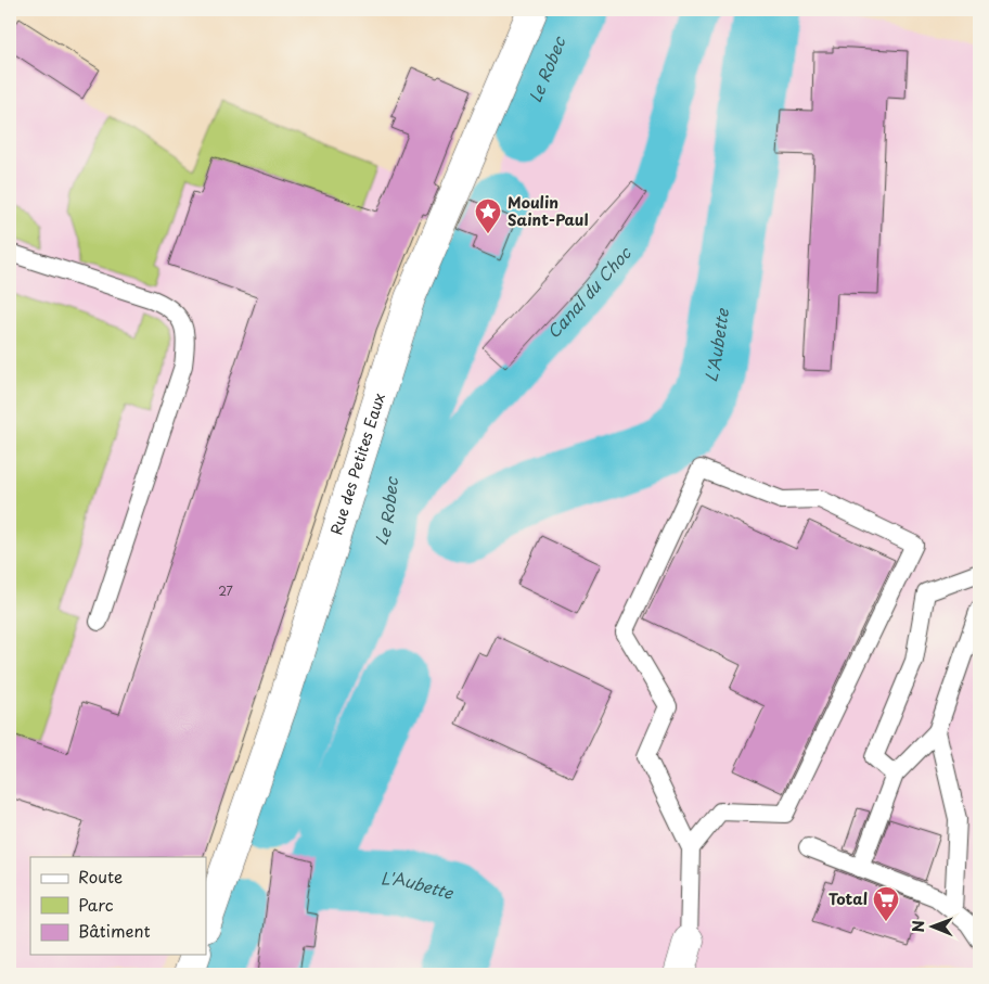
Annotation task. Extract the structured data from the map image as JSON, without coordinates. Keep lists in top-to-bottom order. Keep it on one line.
{"streets":{"street":["Rue des Petites Eaux"]},"water":["Le Robec","Canal du Choc","L'Aubette"],"places":{"place":["Moulin Saint-Paul"],"supermarket":["Total"]},"house_numbers":["27"],"legend":["Route","Parc","Bâtiment"],"north":"left"}
